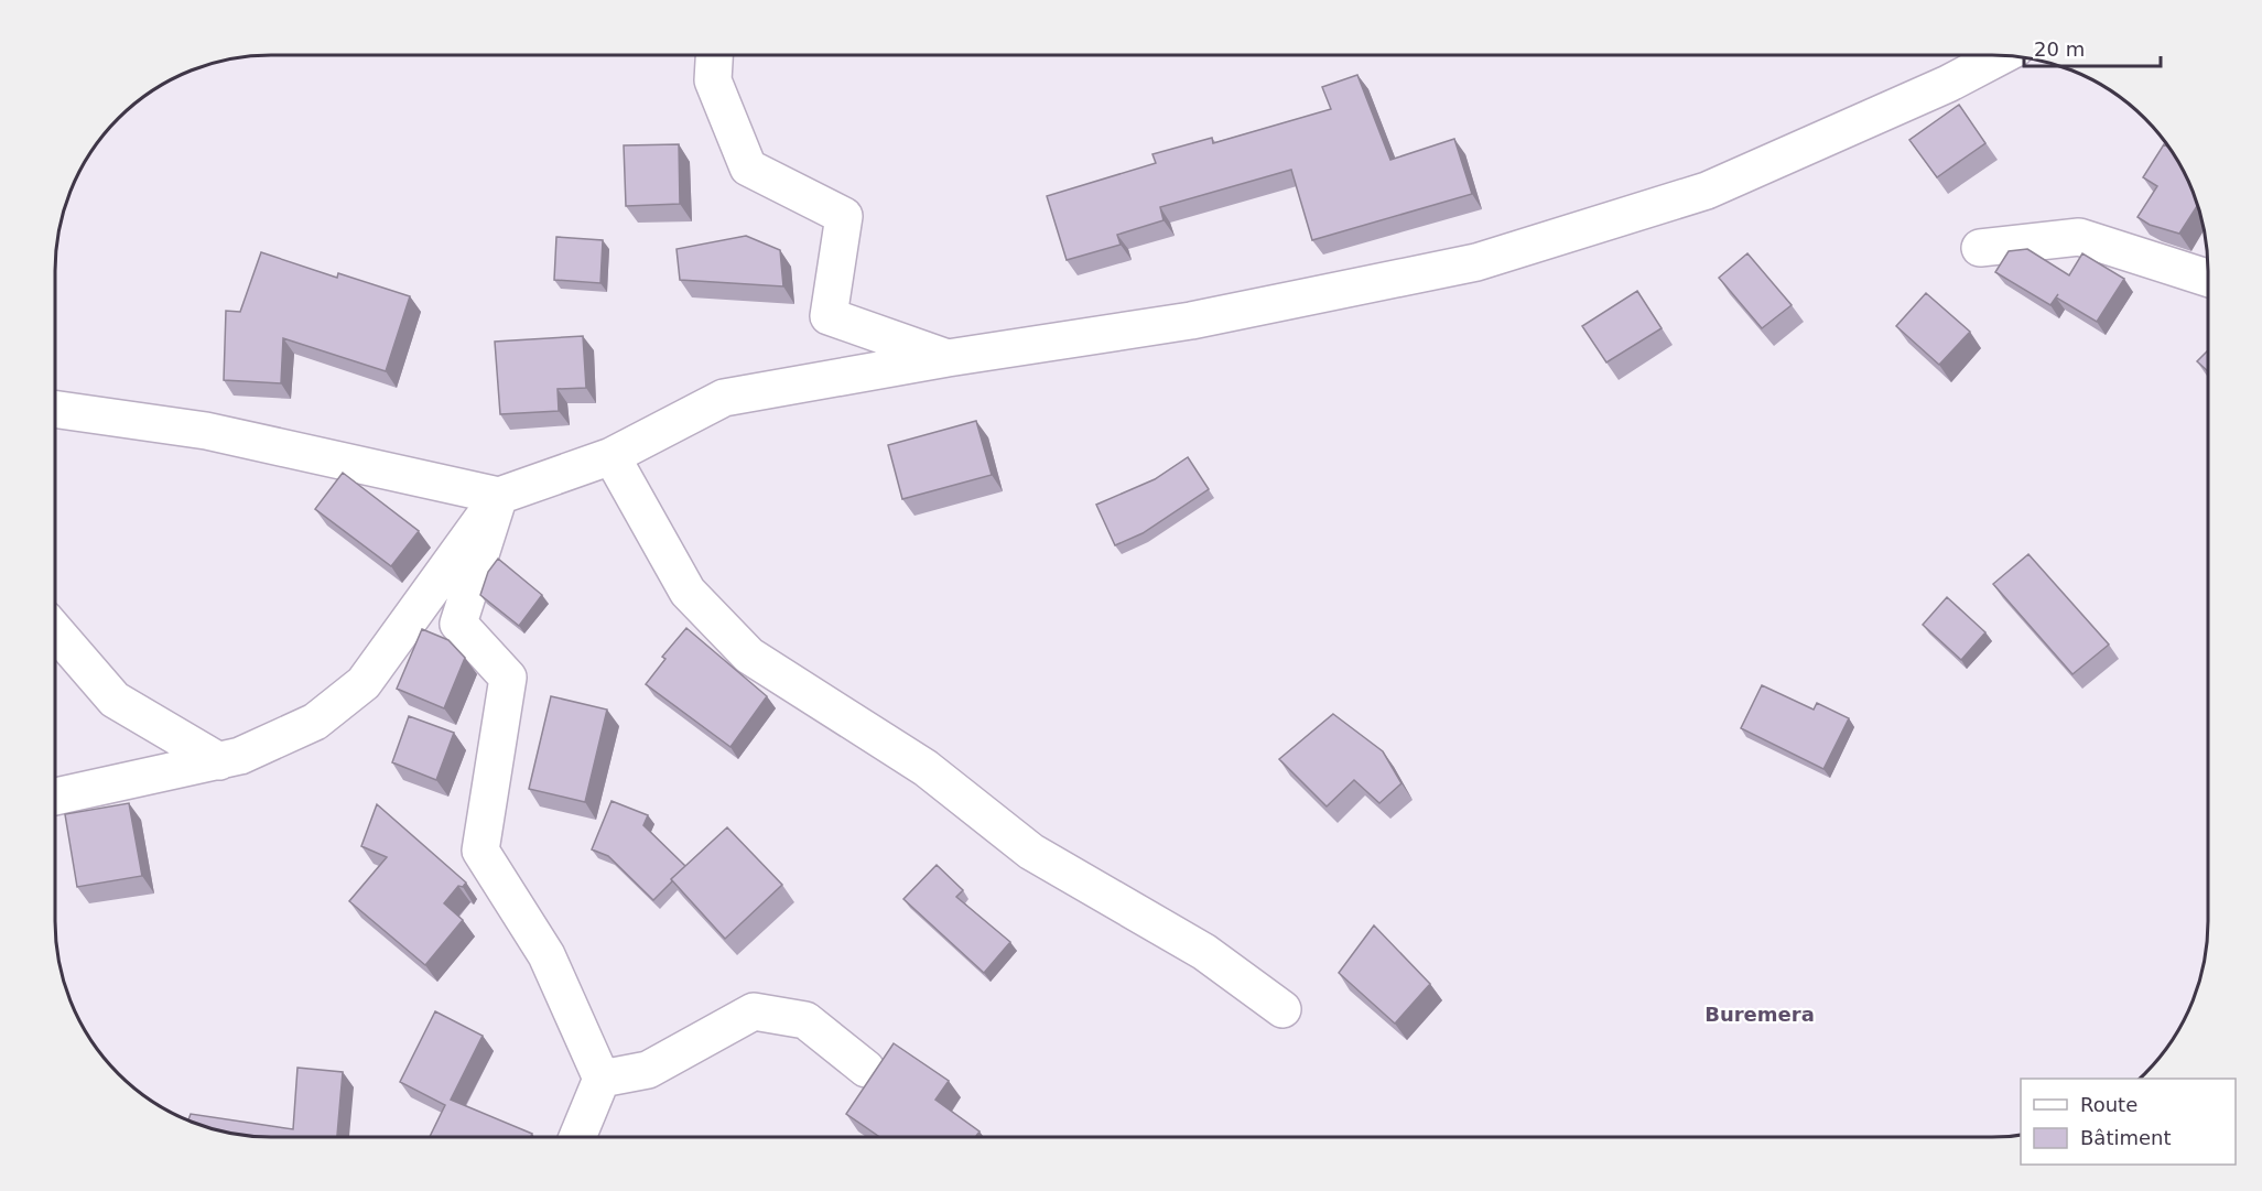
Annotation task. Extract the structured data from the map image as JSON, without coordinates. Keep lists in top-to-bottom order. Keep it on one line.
{"districts":["Buremera"],"legend":["Route","Bâtiment"],"scale_bar":"20 m"}
